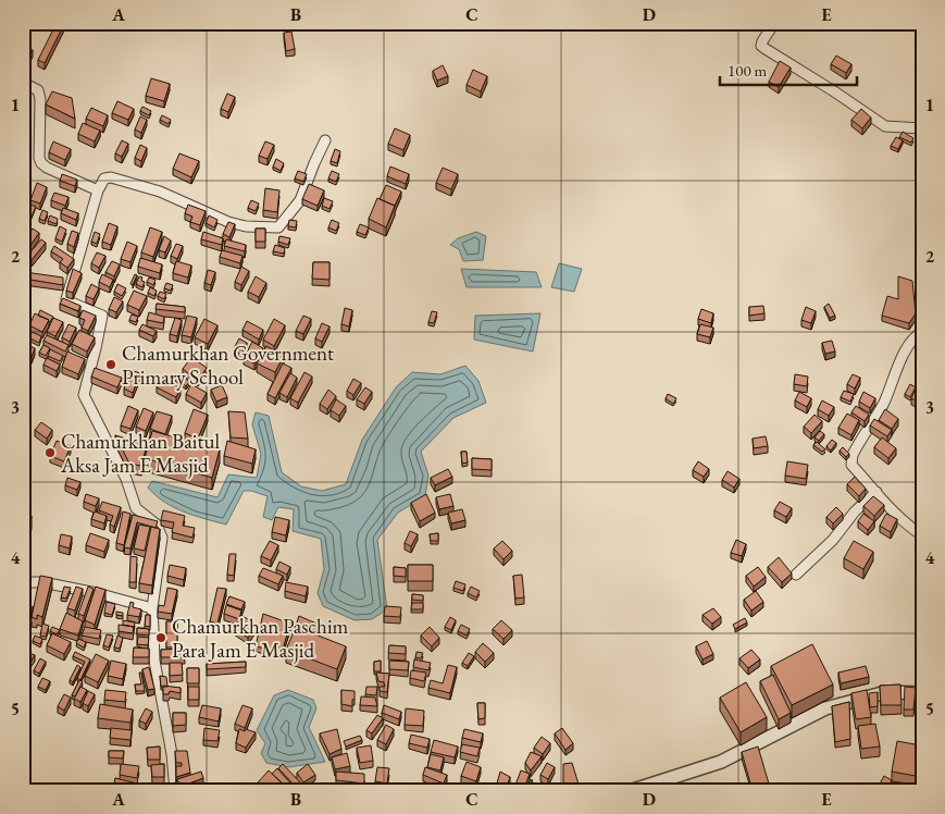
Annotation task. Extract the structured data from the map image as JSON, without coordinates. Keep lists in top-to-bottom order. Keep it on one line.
{"places":["Chamurkhan Government Primary School","Chamurkhan Baitul Aksa Jam E Masjid","Chamurkhan Paschim Para Jam E Masjid"],"scale_bar":"100 m","grid":{"columns":["A","B","C","D","E"],"rows":["1","2","3","4","5"]}}
